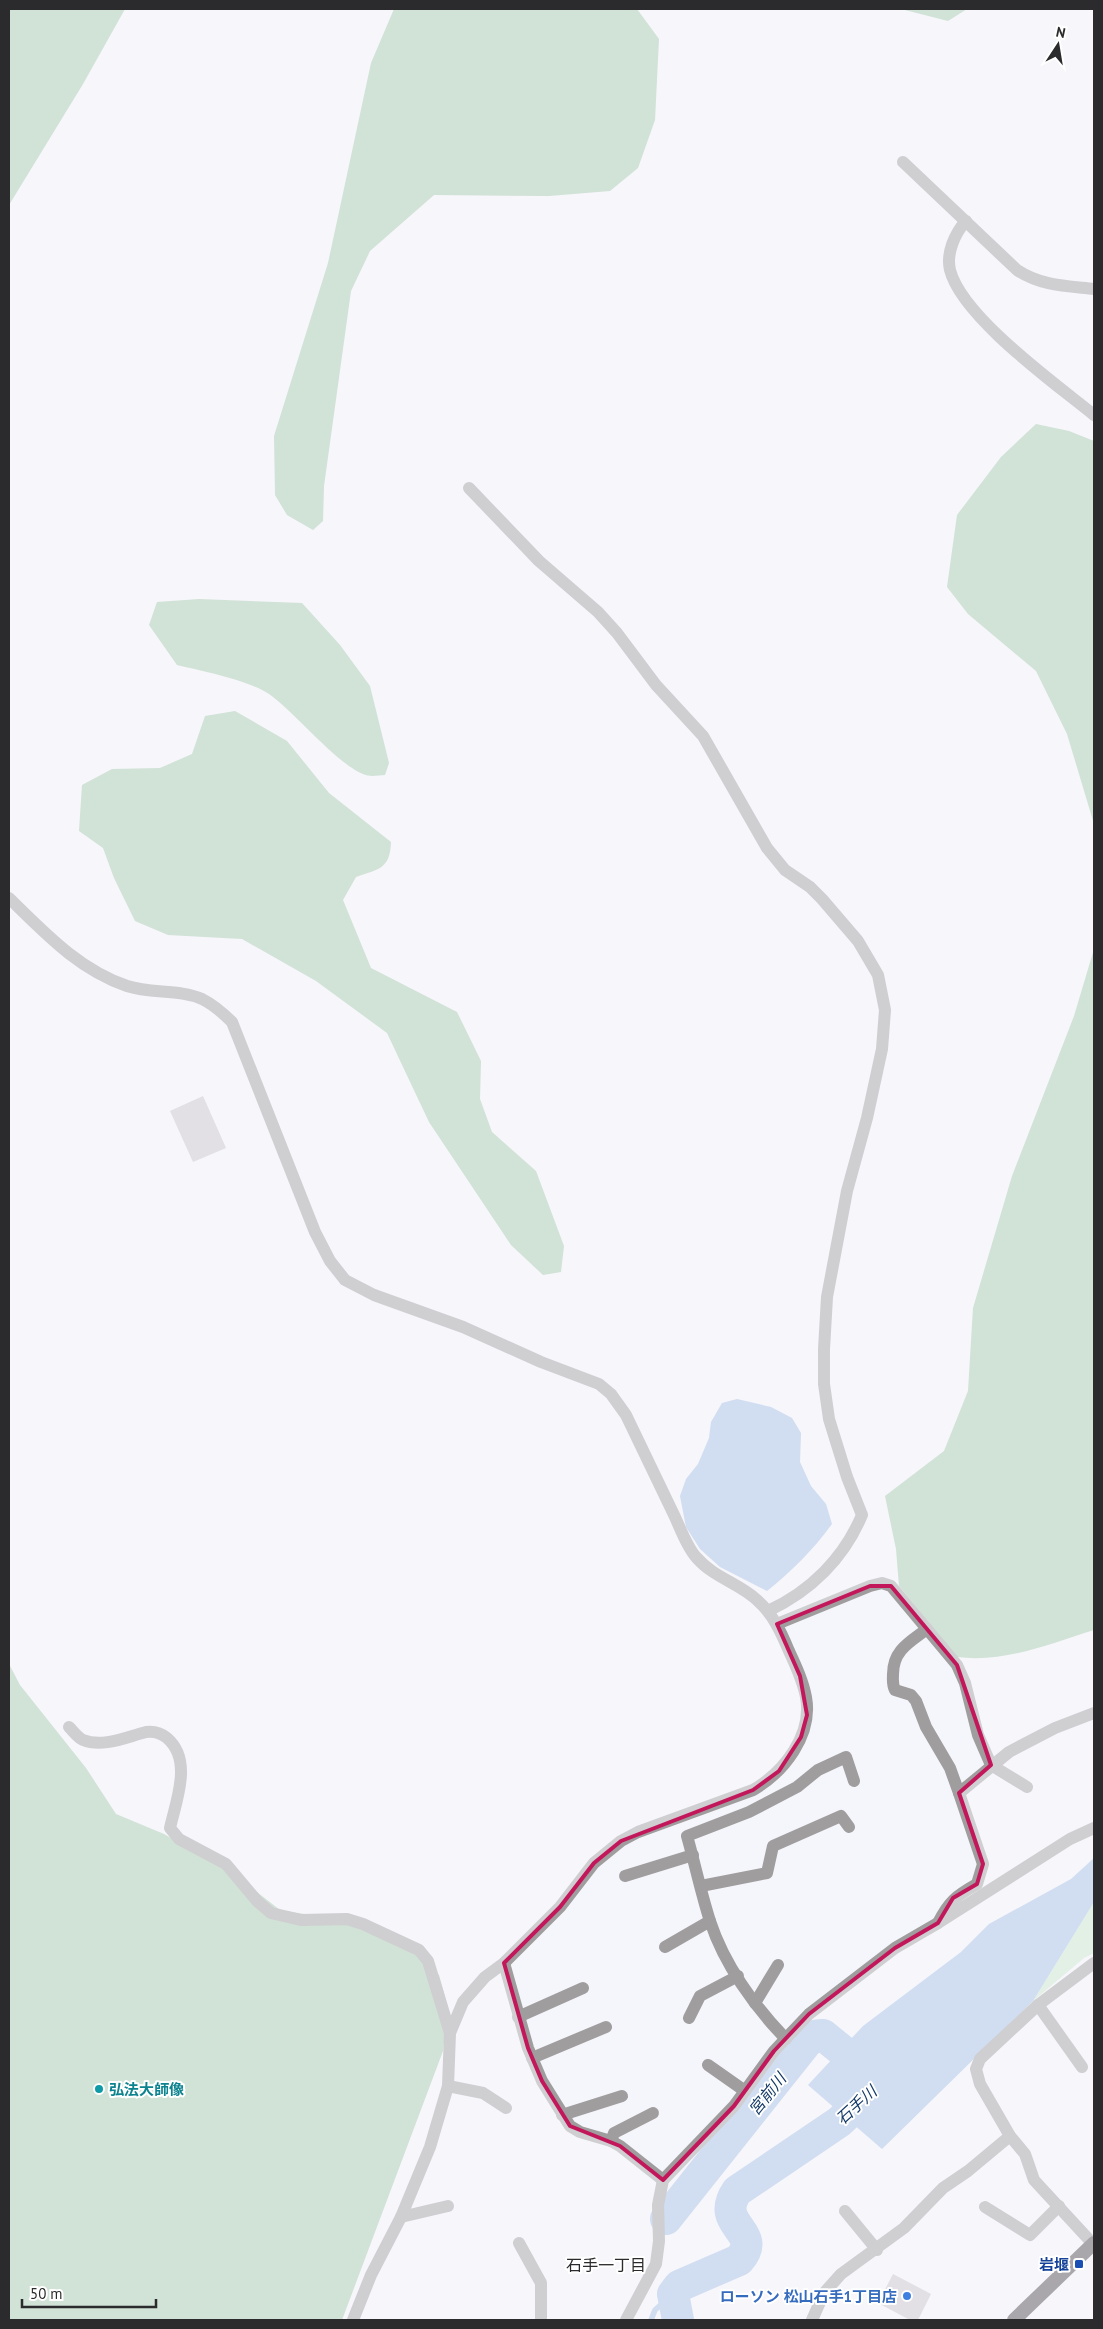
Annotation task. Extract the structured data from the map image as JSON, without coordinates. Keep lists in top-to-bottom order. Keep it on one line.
{"districts":["石手一丁目"],"water":["宮前川","石手川"],"places":{"other":["弘法大師像","ローソン 松山石手1丁目店"],"transit":["岩堰"]},"scale_bar":"50 m","north":"top"}
